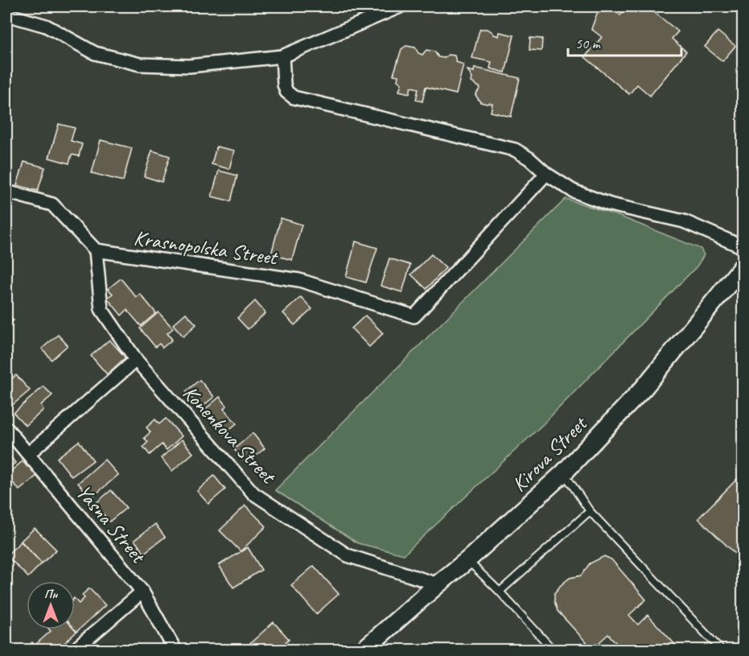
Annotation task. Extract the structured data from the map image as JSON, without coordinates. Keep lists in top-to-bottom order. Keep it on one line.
{"streets":{"main road":["Kirova Street"],"street":["Krasnopolska Street","Konenkova Street","Yasna Street"]},"crossings":[["Krasnopolska Street","Konenkova Street"],["Konenkova Street","Kirova Street"]],"scale_bar":"50 m","north":"top"}
